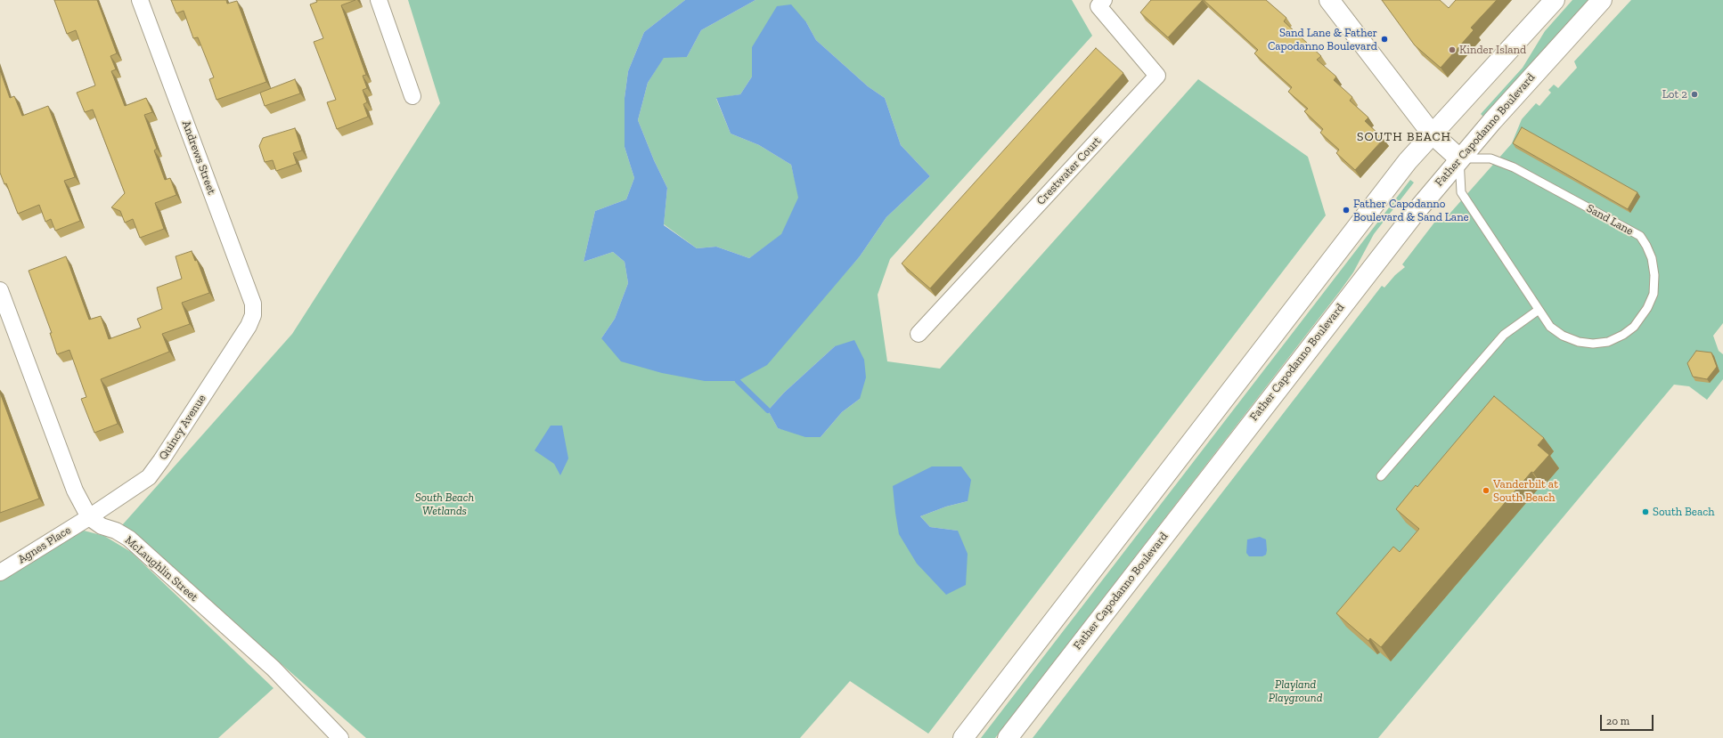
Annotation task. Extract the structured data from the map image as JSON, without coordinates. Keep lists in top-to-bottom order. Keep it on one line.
{"streets":{"main road":["Father Capodanno Boulevard"],"street":["Andrews Street","Crestwater Court","Quincy Avenue","Agnes Place","McLaughlin Street"],"lane":["Sand Lane"]},"crossings":[["Father Capodanno Boulevard","Sand Lane"],["Andrews Street","Quincy Avenue"],["Quincy Avenue","Agnes Place"],["Quincy Avenue","McLaughlin Street"],["Agnes Place","McLaughlin Street"]],"districts":["SOUTH BEACH"],"parks":["South Beach Wetlands","Playland Playground"],"places":["Sand Lane & Father Capodanno Boulevard","Kinder Island","Lot 2","Father Capodanno Boulevard & Sand Lane","Vanderbilt at South Beach","South Beach"],"scale_bar":"20 m"}
